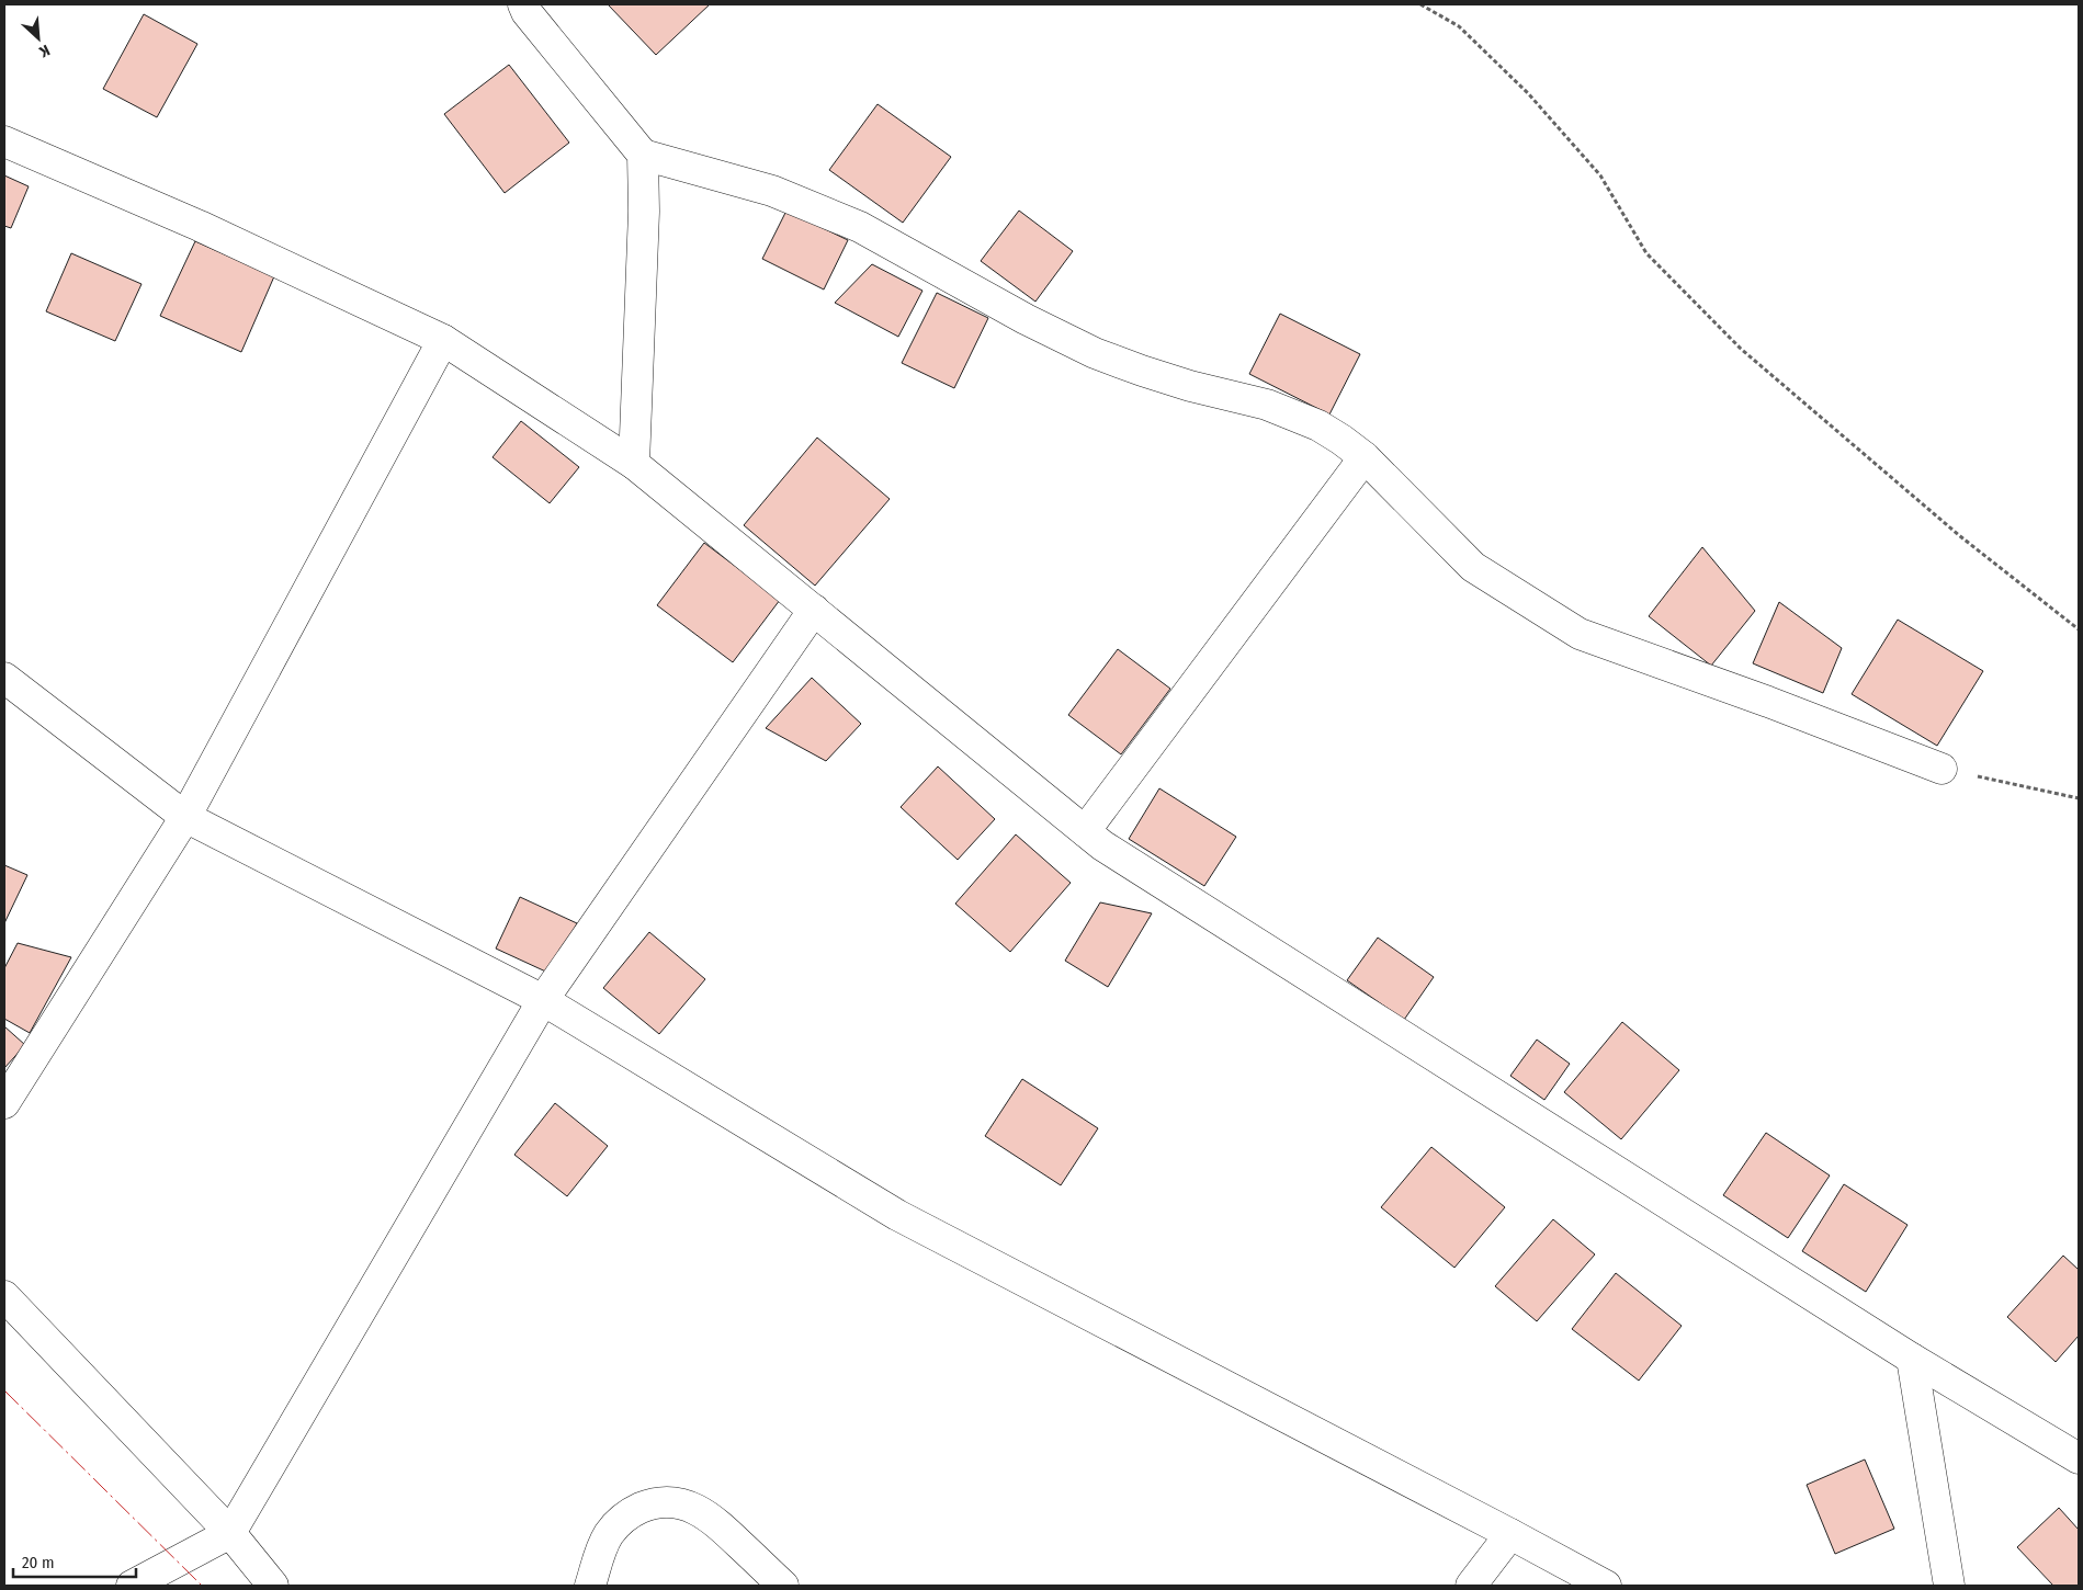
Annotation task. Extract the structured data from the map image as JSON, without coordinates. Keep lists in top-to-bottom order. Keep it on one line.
{"scale_bar":"20 m","north":"bottom right"}
